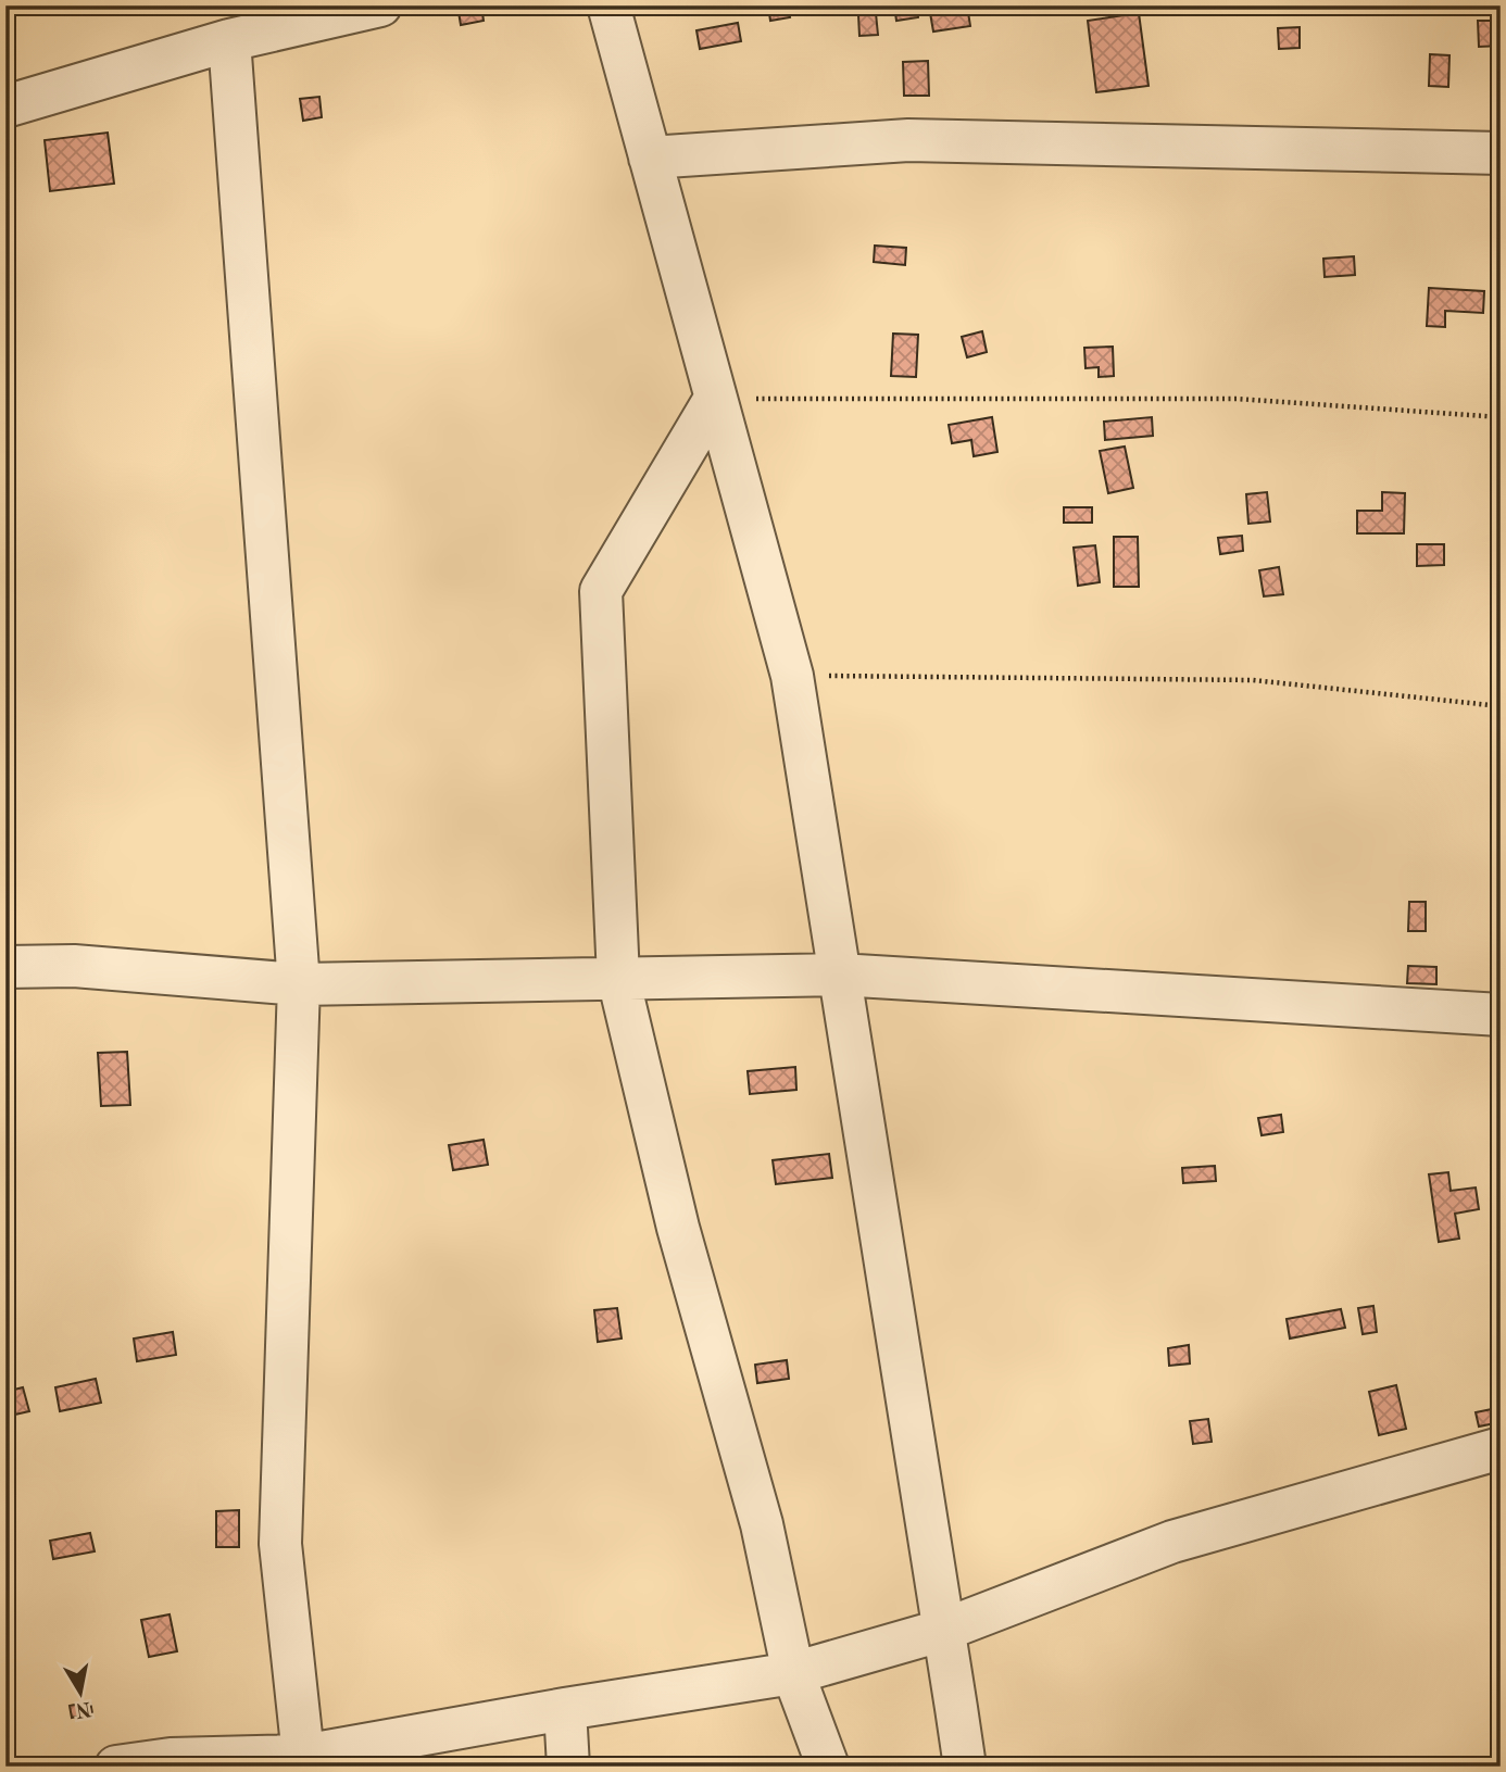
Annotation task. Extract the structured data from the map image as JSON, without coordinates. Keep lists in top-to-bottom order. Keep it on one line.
{"north":"bottom"}
